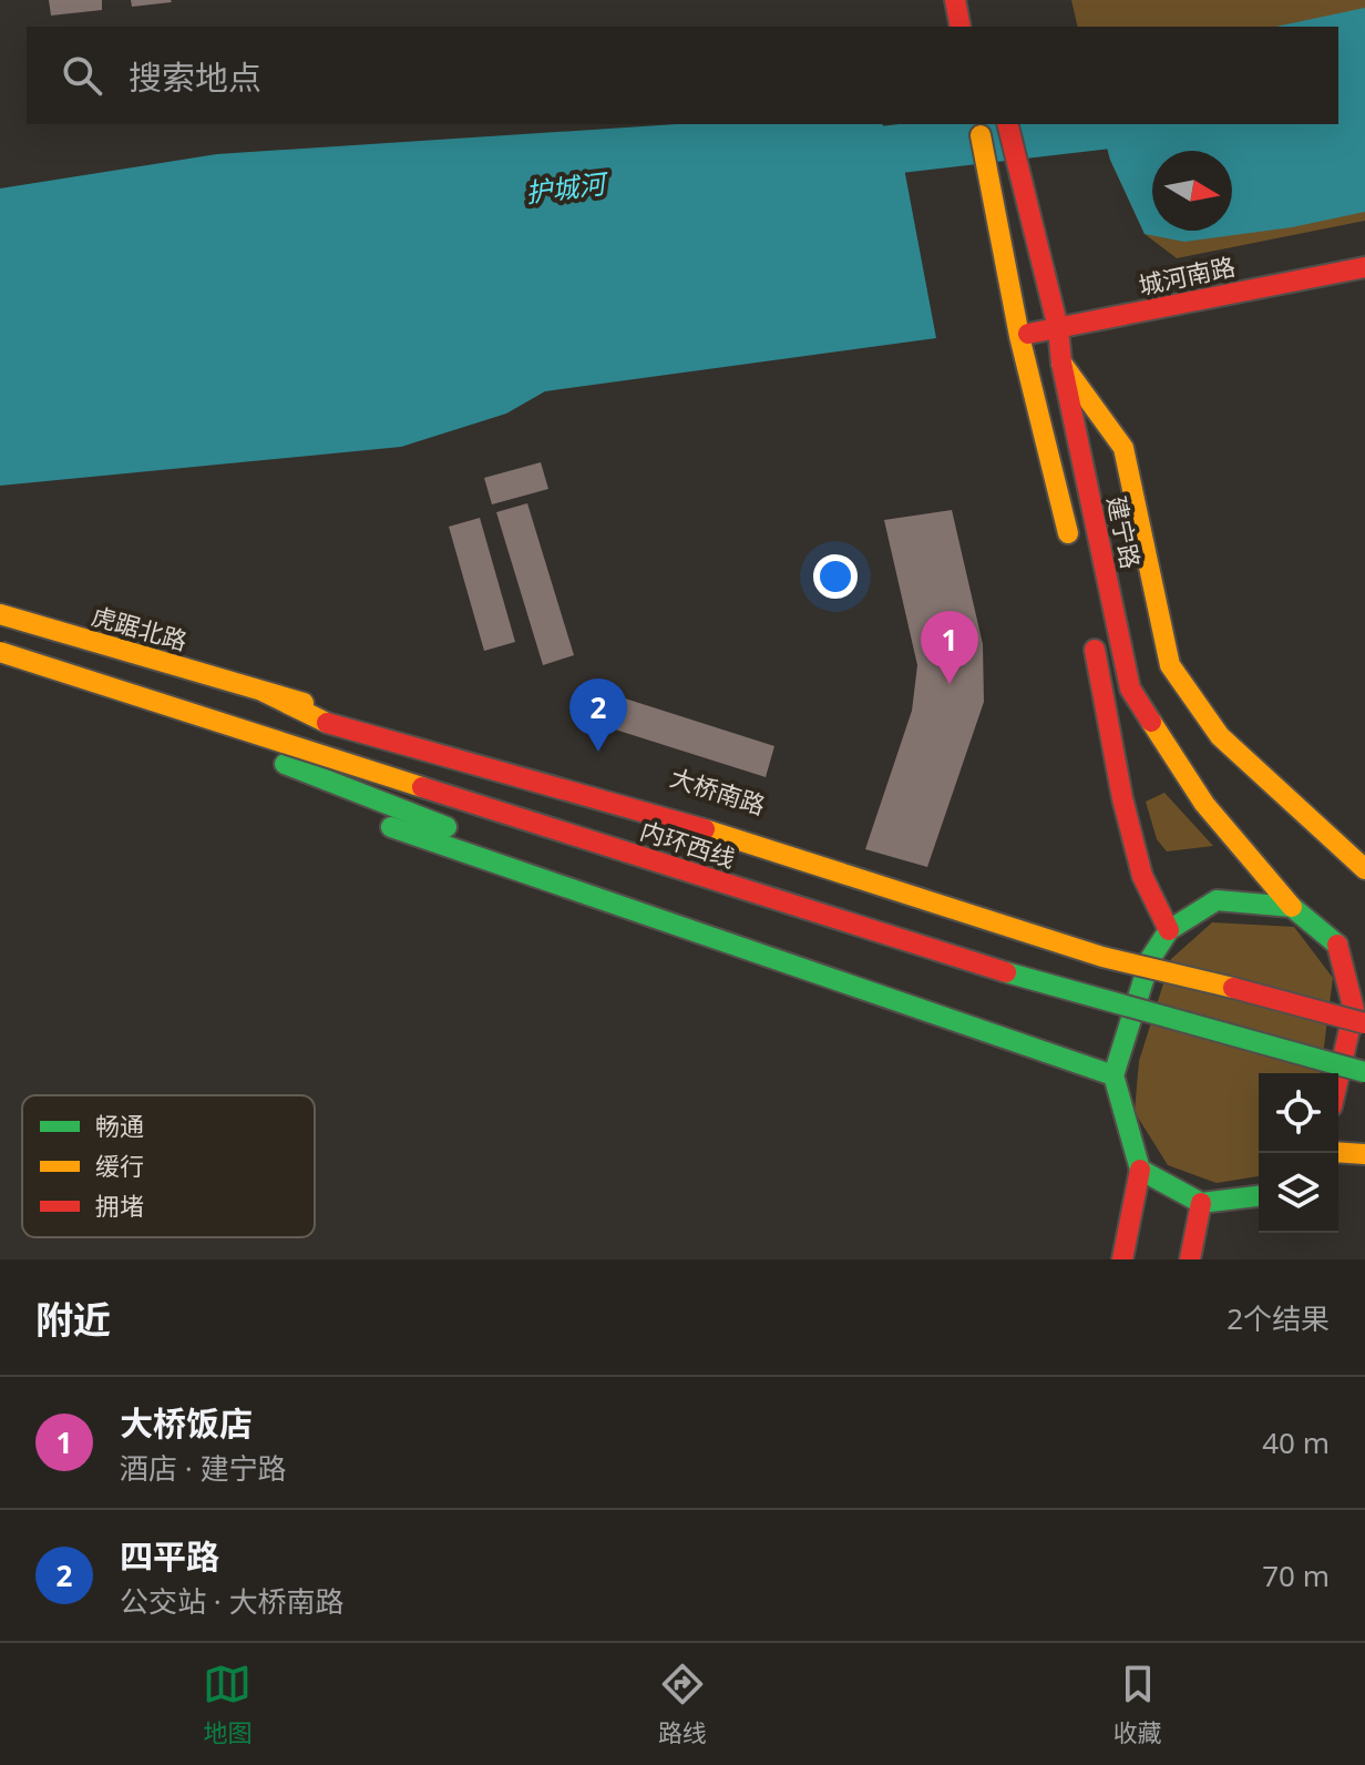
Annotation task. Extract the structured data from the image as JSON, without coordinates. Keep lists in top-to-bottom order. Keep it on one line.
{"streets":{"main road":["城河南路","建宁路","虎踞北路","大桥南路","内环西线"]},"crossings":[["城河南路","建宁路"],["虎踞北路","大桥南路"]],"water":["护城河"],"legend":["畅通","缓行","拥堵"],"north":"right","page":{"search":"搜索地点","pins":["1","2"],"heading":["附近","2个结果"],"list":[{"mark":"1","name":"大桥饭店","note":"酒店 · 建宁路","value":"40 m"},{"mark":"2","name":"四平路","note":"公交站 · 大桥南路","value":"70 m"}],"nav":["地图","路线","收藏"]}}
